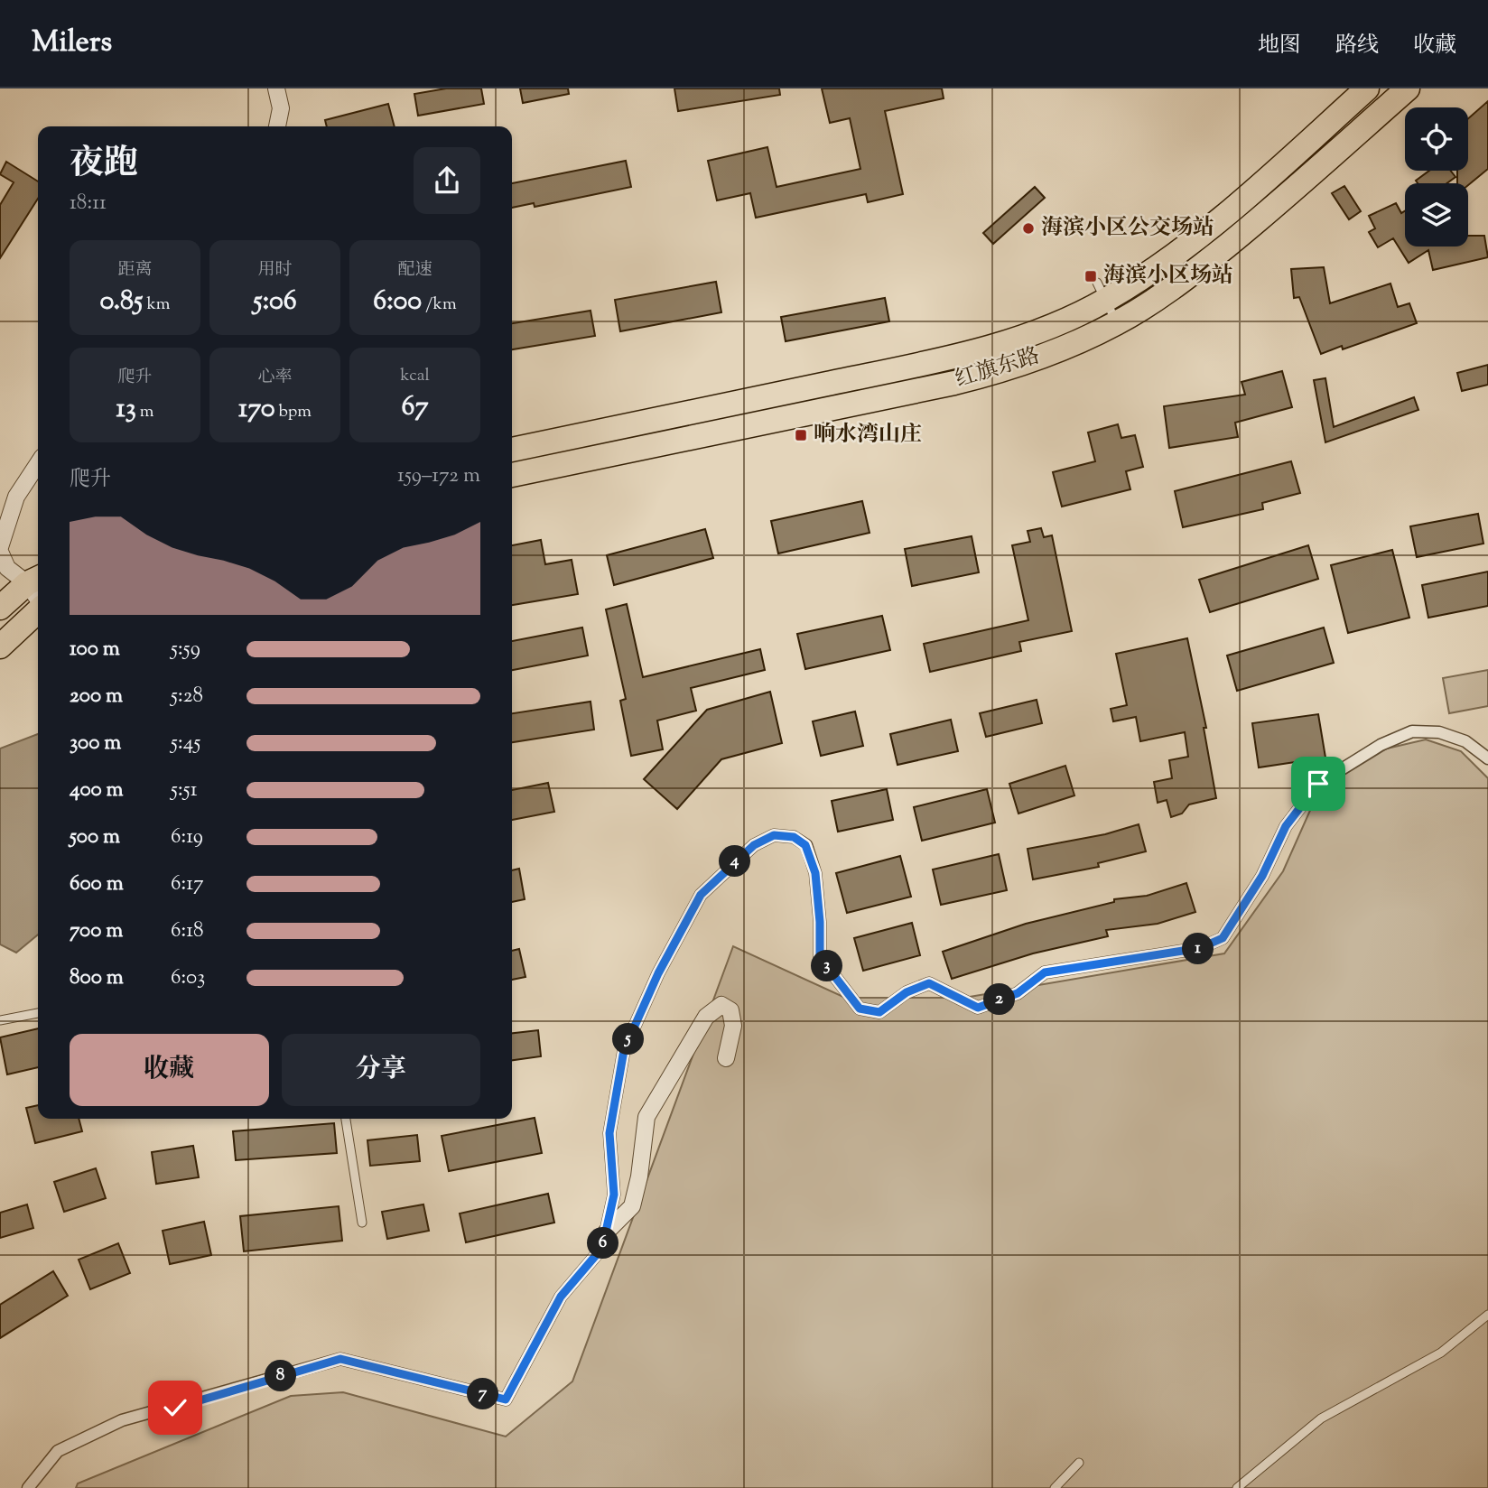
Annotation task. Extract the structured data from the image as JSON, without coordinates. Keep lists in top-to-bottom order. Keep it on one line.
{"streets":{"main road":["红旗东路"]},"places":{"other":["海滨小区公交场站"],"transit":["海滨小区场站","响水湾山庄"]},"page":{"header":"Milers","nav":["地图","路线","收藏"],"heading":["夜跑","18:11"],"stats":[["距离","0.85 km"],["用时","5:06"],["配速","6:00 /km"],["爬升","13 m"],["心率","170 bpm"],["kcal","67"]],"chart":["爬升","159–172 m"],"list":[{"name":"100 m","note":"5:59"},{"name":"200 m","note":"5:28"},{"name":"300 m","note":"5:45"},{"name":"400 m","note":"5:51"},{"name":"500 m","note":"6:19"},{"name":"600 m","note":"6:17"},{"name":"700 m","note":"6:18"},{"name":"800 m","note":"6:03"}],"pins":["4","1","3","2","5","6","8","7"],"buttons":["收藏","分享"]}}
